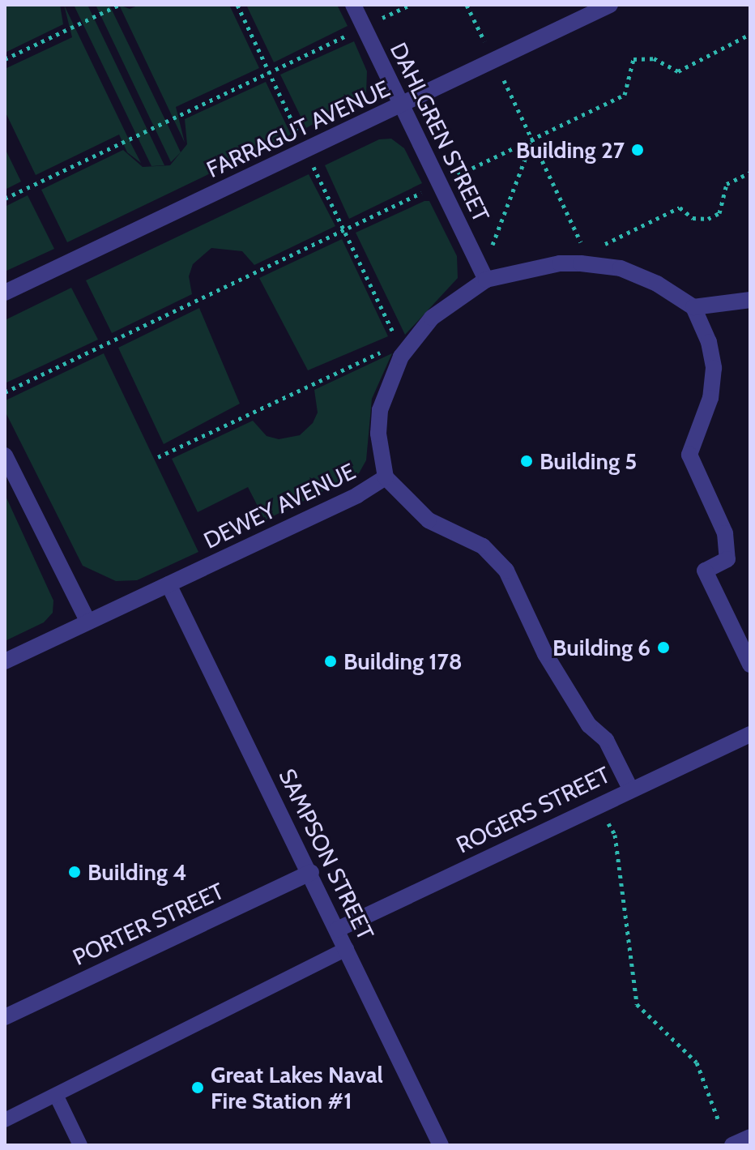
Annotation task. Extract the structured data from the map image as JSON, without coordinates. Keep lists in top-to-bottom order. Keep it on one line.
{"streets":{"street":["FARRAGUT AVENUE","DAHLGREN STREET","DEWEY AVENUE","ROGERS STREET","SAMPSON STREET","PORTER STREET"]},"crossings":[["FARRAGUT AVENUE","DAHLGREN STREET"],["DAHLGREN STREET","DEWEY AVENUE"],["DEWEY AVENUE","SAMPSON STREET"],["ROGERS STREET","SAMPSON STREET"],["SAMPSON STREET","PORTER STREET"]],"places":["Building 27","Building 5","Building 6","Building 178","Building 4","Great Lakes Naval Fire Station #1"]}
